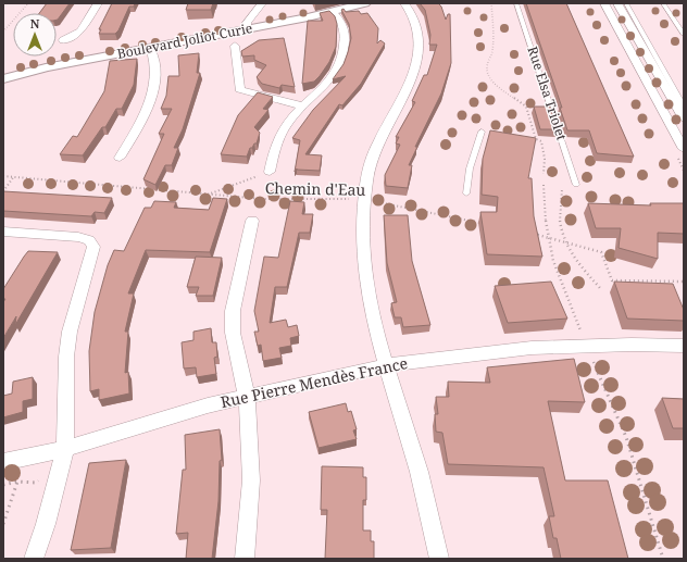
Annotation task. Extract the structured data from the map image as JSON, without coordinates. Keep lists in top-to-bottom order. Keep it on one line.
{"streets":{"street":["Boulevard Joliot Curie","Rue Pierre Mendès France"],"lane":["Rue Elsa Triolet"],"path":["Chemin d'Eau"]},"north":"top"}
